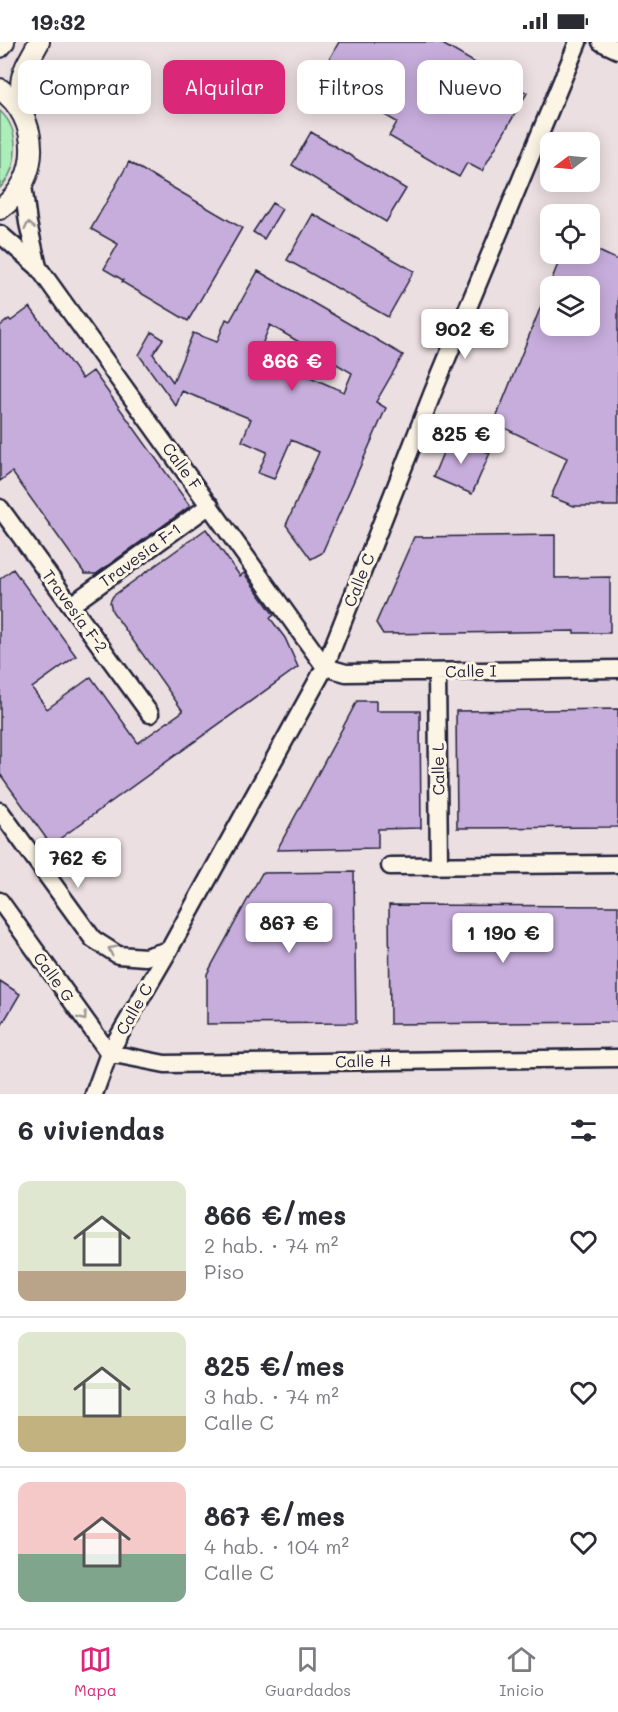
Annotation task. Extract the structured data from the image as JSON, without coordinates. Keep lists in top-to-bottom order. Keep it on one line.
{"streets":{"street":["Calle F","Travesía F-1","Calle C","Travesía F-2","Calle I","Calle L","Calle G","Calle H"]},"crossings":[["Calle F","Travesía F-1"],["Calle F","Calle C"],["Calle F","Calle I"],["Travesía F-1","Travesía F-2"],["Calle C","Calle I"],["Calle C","Calle G"],["Calle C","Calle H"],["Calle I","Calle L"],["Calle G","Calle H"]],"one_way":["Calle G"],"north":"left","page":{"status":"19:32","chip":["Comprar","Alquilar","Filtros","Nuevo"],"price":["902 €","866 €","825 €","762 €","867 €","1 190 €"],"heading":"6 viviendas","list":[{"name":"866 €/mes","note":"2 hab. · 74 m² · Piso"},{"name":"825 €/mes","note":"3 hab. · 74 m² · Calle C"},{"name":"867 €/mes","note":"4 hab. · 104 m² · Calle C"}],"tabs":["Mapa","Guardados","Inicio"]}}
